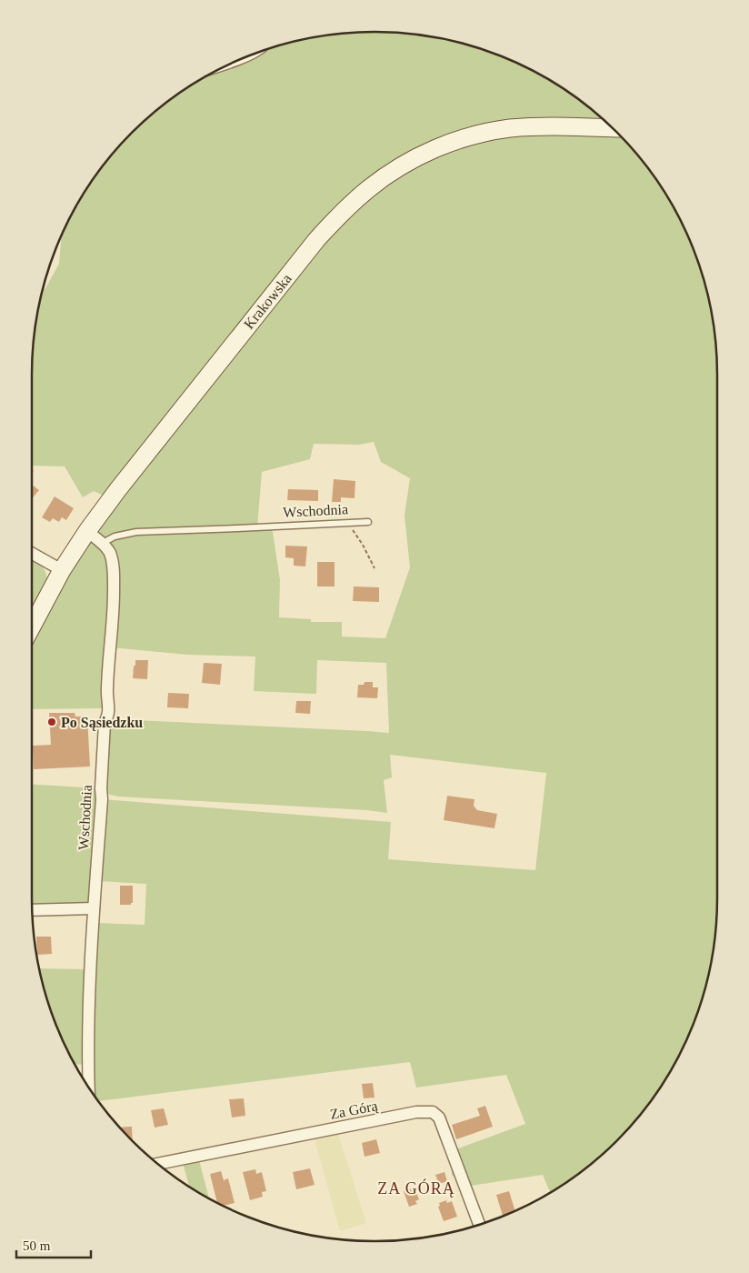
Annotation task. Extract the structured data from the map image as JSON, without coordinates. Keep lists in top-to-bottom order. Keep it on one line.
{"streets":{"main road":["Krakowska"],"street":["Wschodnia","Za Górą"]},"crossings":[["Krakowska","Wschodnia"]],"districts":["ZA GÓRĄ"],"places":["Po Sąsiedzku"],"scale_bar":"50 m"}
